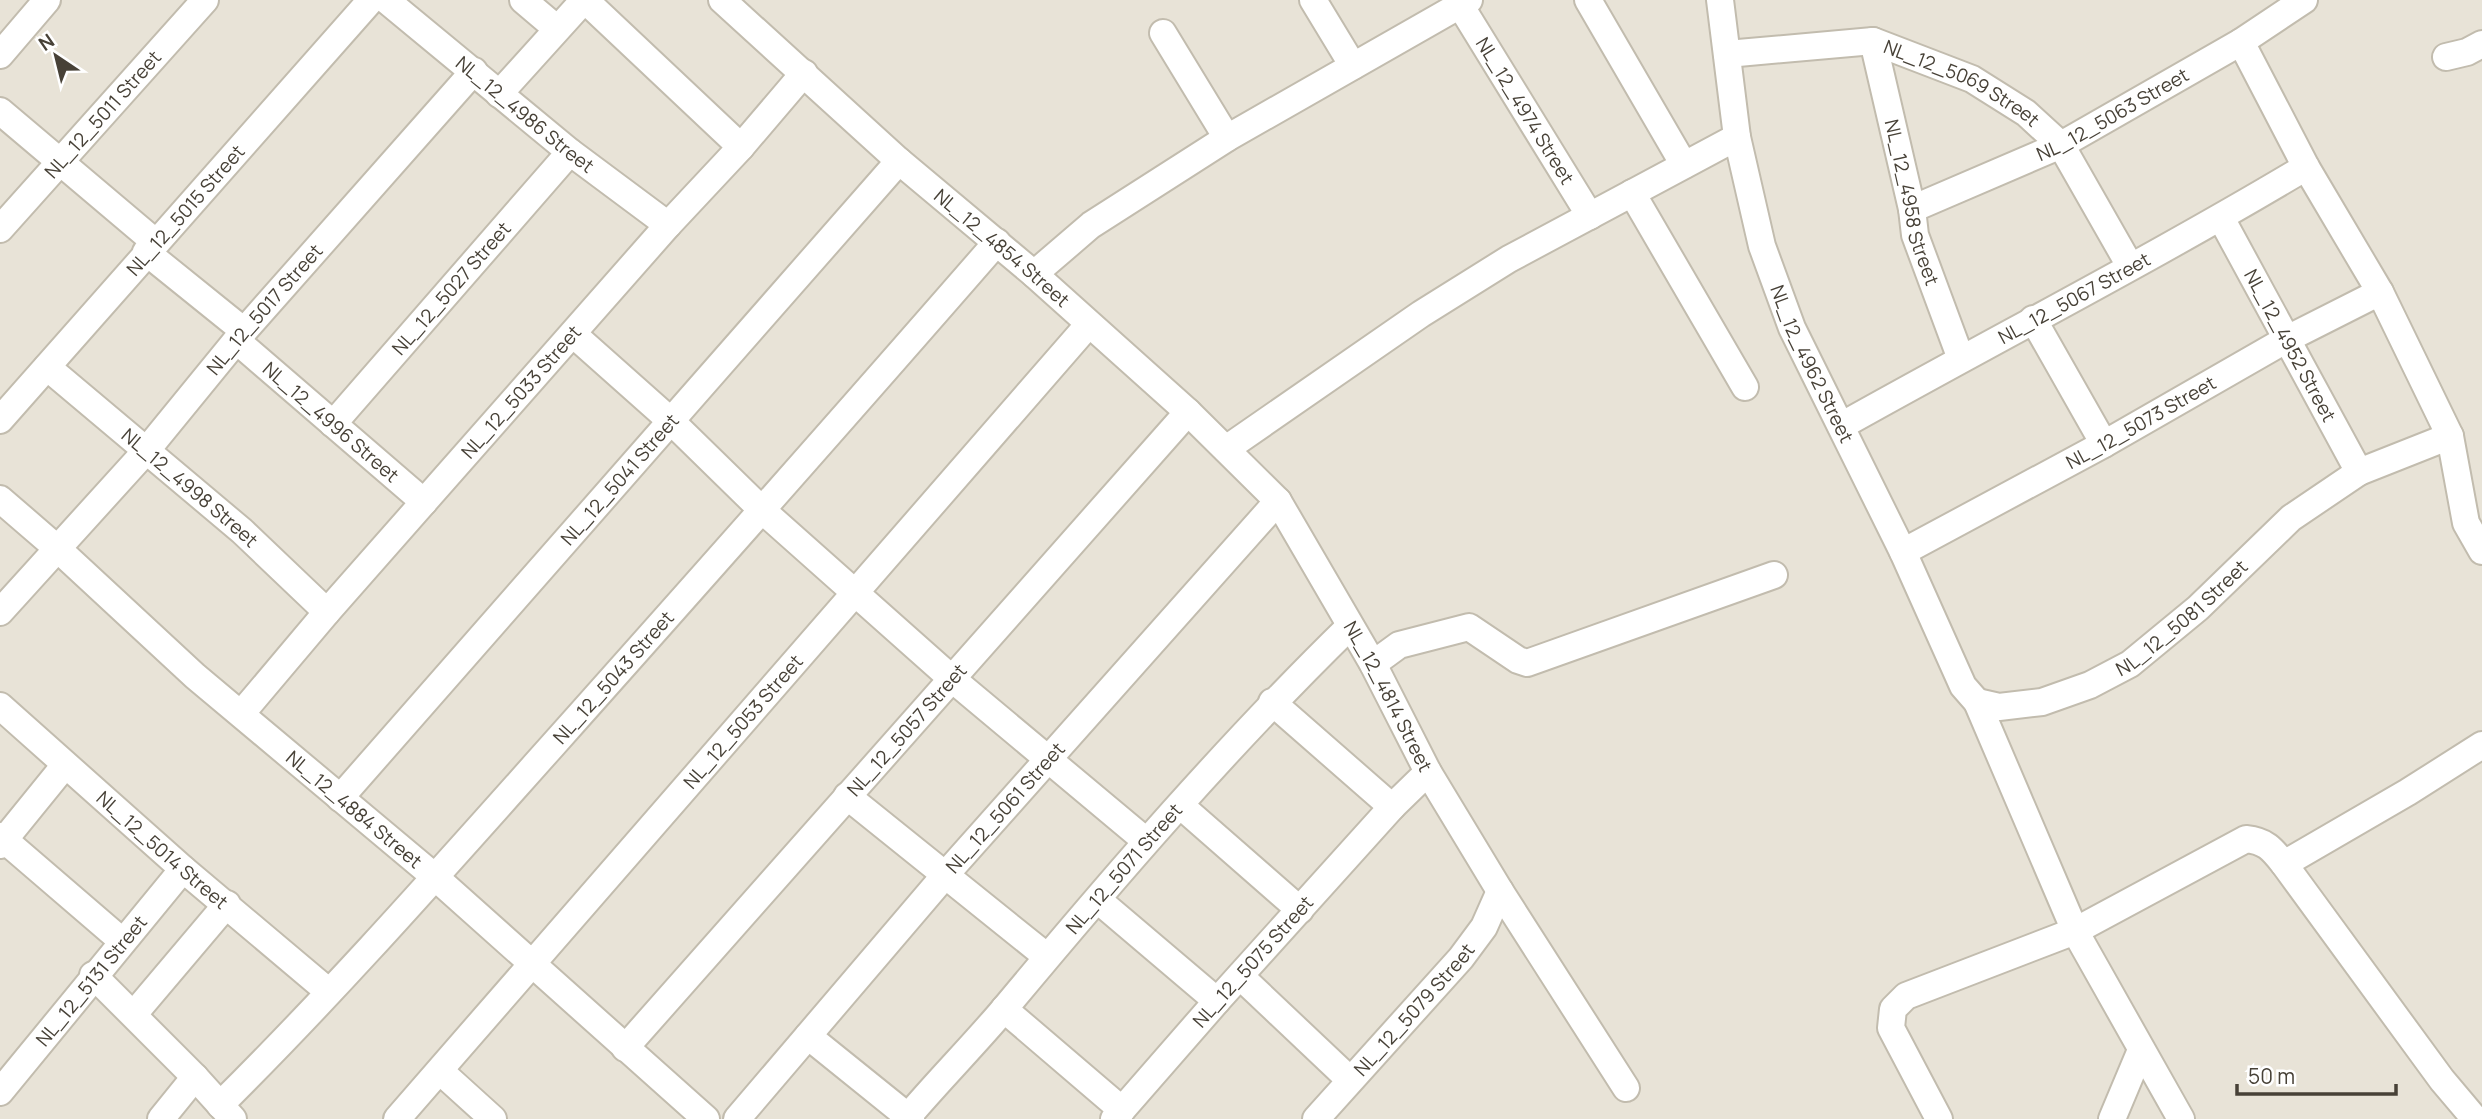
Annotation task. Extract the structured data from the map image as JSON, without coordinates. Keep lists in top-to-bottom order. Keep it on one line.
{"streets":{"street":["NL_12_5069 Street","NL_12_4974 Street","NL_12_5063 Street","NL_12_5011 Street","NL_12_4986 Street","NL_12_4958 Street","NL_12_5015 Street","NL_12_4854 Street","NL_12_5027 Street","NL_12_5067 Street","NL_12_5017 Street","NL_12_4952 Street","NL_12_4962 Street","NL_12_5033 Street","NL_12_4996 Street","NL_12_5073 Street","NL_12_5041 Street","NL_12_4998 Street","NL_12_5081 Street","NL_12_5043 Street","NL_12_4814 Street","NL_12_5053 Street","NL_12_5057 Street","NL_12_5061 Street","NL_12_4884 Street","NL_12_5014 Street","NL_12_5071 Street","NL_12_5075 Street","NL_12_5131 Street","NL_12_5079 Street"]},"crossings":[["NL_12_5069 Street","NL_12_5063 Street"],["NL_12_5069 Street","NL_12_4958 Street"],["NL_12_5069 Street","NL_12_5067 Street"],["NL_12_5069 Street","NL_12_4962 Street"],["NL_12_5063 Street","NL_12_4958 Street"],["NL_12_5011 Street","NL_12_4996 Street"],["NL_12_4986 Street","NL_12_5027 Street"],["NL_12_4986 Street","NL_12_5017 Street"],["NL_12_4986 Street","NL_12_5033 Street"],["NL_12_4958 Street","NL_12_5067 Street"],["NL_12_5015 Street","NL_12_4996 Street"],["NL_12_5015 Street","NL_12_4998 Street"],["NL_12_4854 Street","NL_12_5033 Street"],["NL_12_4854 Street","NL_12_5041 Street"],["NL_12_4854 Street","NL_12_5043 Street"],["NL_12_4854 Street","NL_12_4814 Street"],["NL_12_4854 Street","NL_12_5053 Street"],["NL_12_4854 Street","NL_12_5057 Street"],["NL_12_4854 Street","NL_12_5061 Street"],["NL_12_5027 Street","NL_12_4996 Street"],["NL_12_5067 Street","NL_12_4952 Street"],["NL_12_5067 Street","NL_12_4962 Street"],["NL_12_5017 Street","NL_12_4996 Street"],["NL_12_5017 Street","NL_12_4998 Street"],["NL_12_5017 Street","NL_12_4884 Street"],["NL_12_4952 Street","NL_12_5073 Street"],["NL_12_4952 Street","NL_12_5081 Street"],["NL_12_4962 Street","NL_12_5073 Street"],["NL_12_4962 Street","NL_12_5081 Street"],["NL_12_5033 Street","NL_12_4996 Street"],["NL_12_5033 Street","NL_12_4998 Street"],["NL_12_5033 Street","NL_12_4884 Street"],["NL_12_5041 Street","NL_12_4884 Street"],["NL_12_5043 Street","NL_12_4884 Street"],["NL_12_5043 Street","NL_12_5014 Street"],["NL_12_4814 Street","NL_12_5061 Street"],["NL_12_4814 Street","NL_12_5071 Street"],["NL_12_4814 Street","NL_12_5075 Street"],["NL_12_4814 Street","NL_12_5079 Street"],["NL_12_5053 Street","NL_12_4884 Street"],["NL_12_5057 Street","NL_12_4884 Street"],["NL_12_5014 Street","NL_12_5131 Street"]],"scale_bar":"50 m","north":"top left"}
